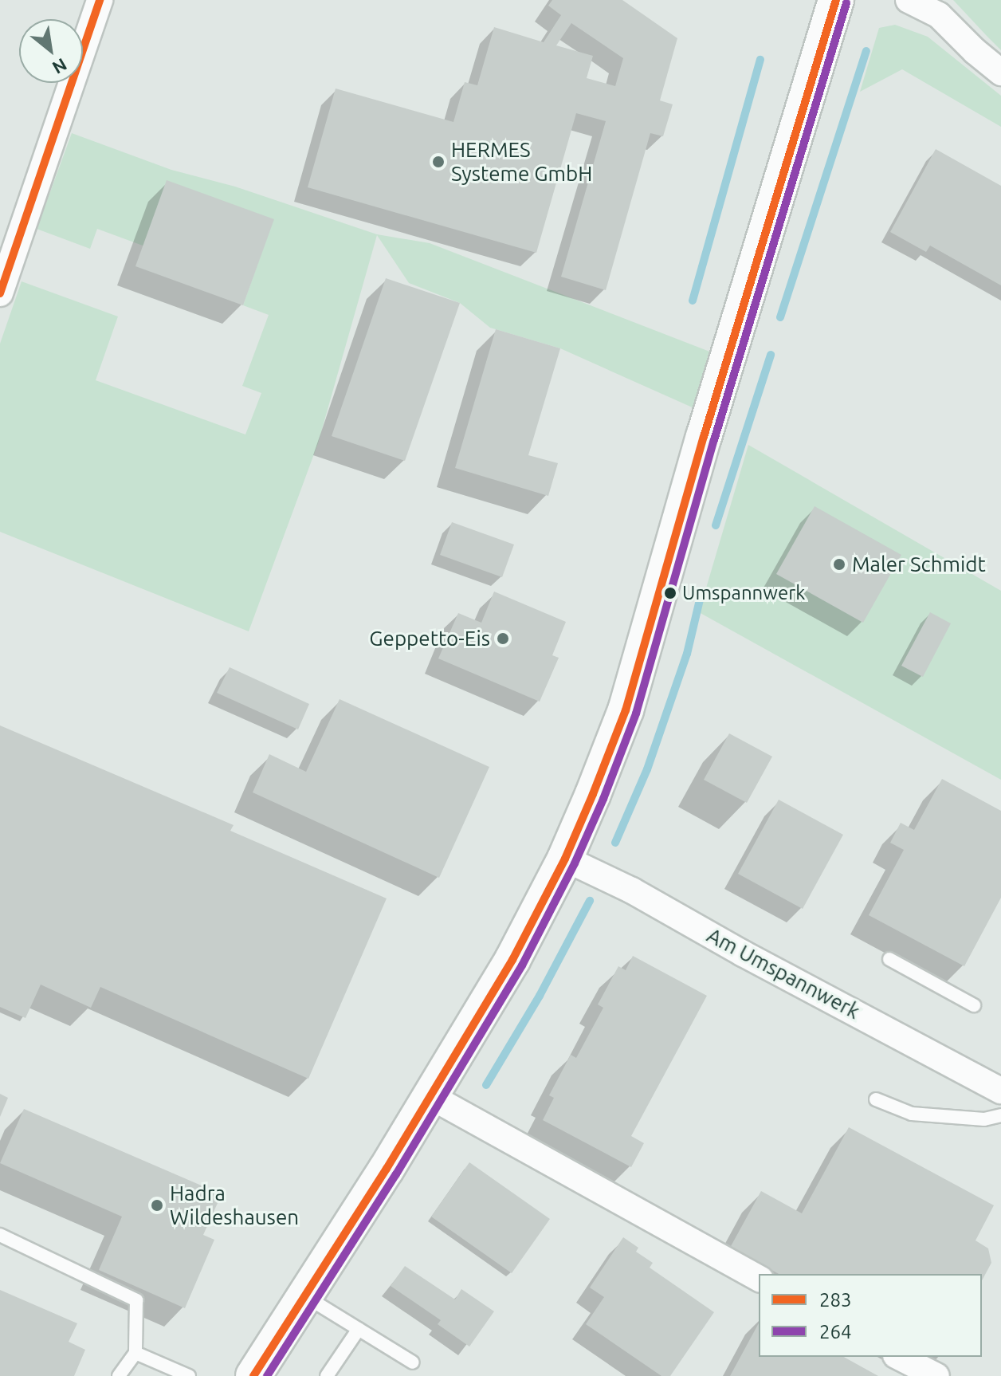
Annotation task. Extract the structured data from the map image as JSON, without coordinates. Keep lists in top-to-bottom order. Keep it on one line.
{"streets":{"street":["Am Umspannwerk"]},"places":["HERMES Systeme GmbH","Maler Schmidt","Umspannwerk","Geppetto-Eis","Hadra Wildeshausen"],"lines":["transit line 283","transit line 264"],"legend":["283","264"],"north":"bottom right"}
